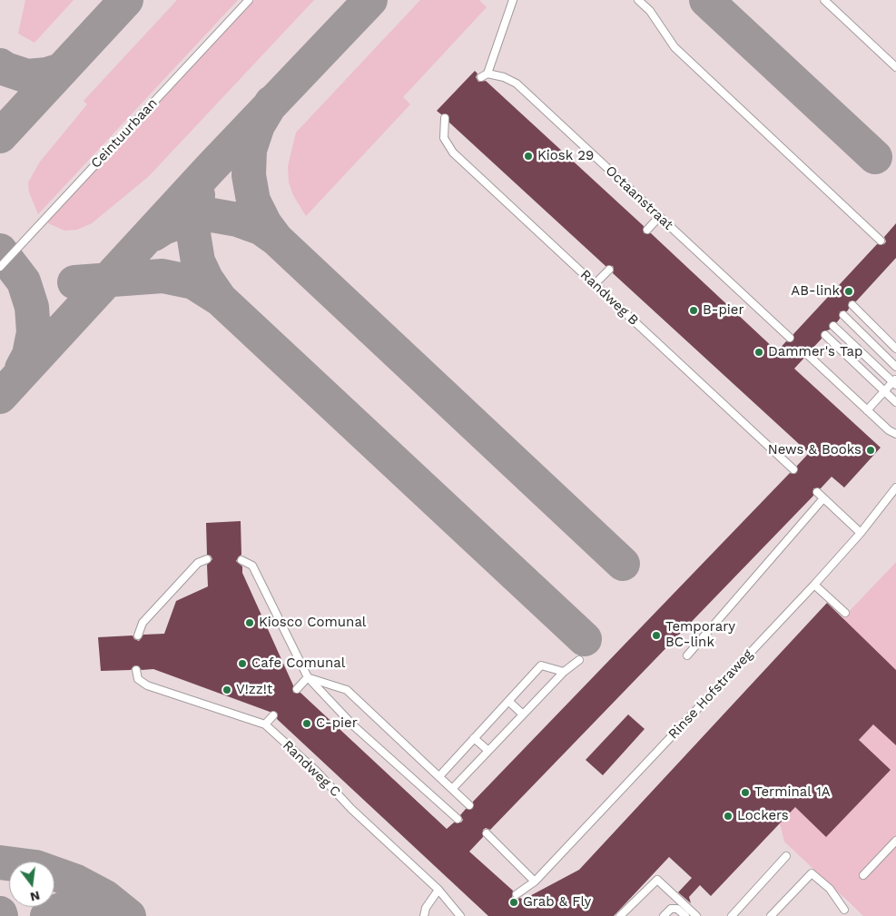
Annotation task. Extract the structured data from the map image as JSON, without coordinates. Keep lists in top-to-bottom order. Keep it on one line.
{"streets":{"lane":["Ceintuurbaan","Octaanstraat","Randweg B","Rinse Hofstraweg","Randweg C"]},"places":["Kiosk 29","AB-link","B-pier","Dammer's Tap","News & Books","Kiosco Comunal","Temporary BC-link","Cafe Comunal","V!zz!t","C-pier","Terminal 1A","Lockers","Grab & Fly"],"north":"bottom"}
